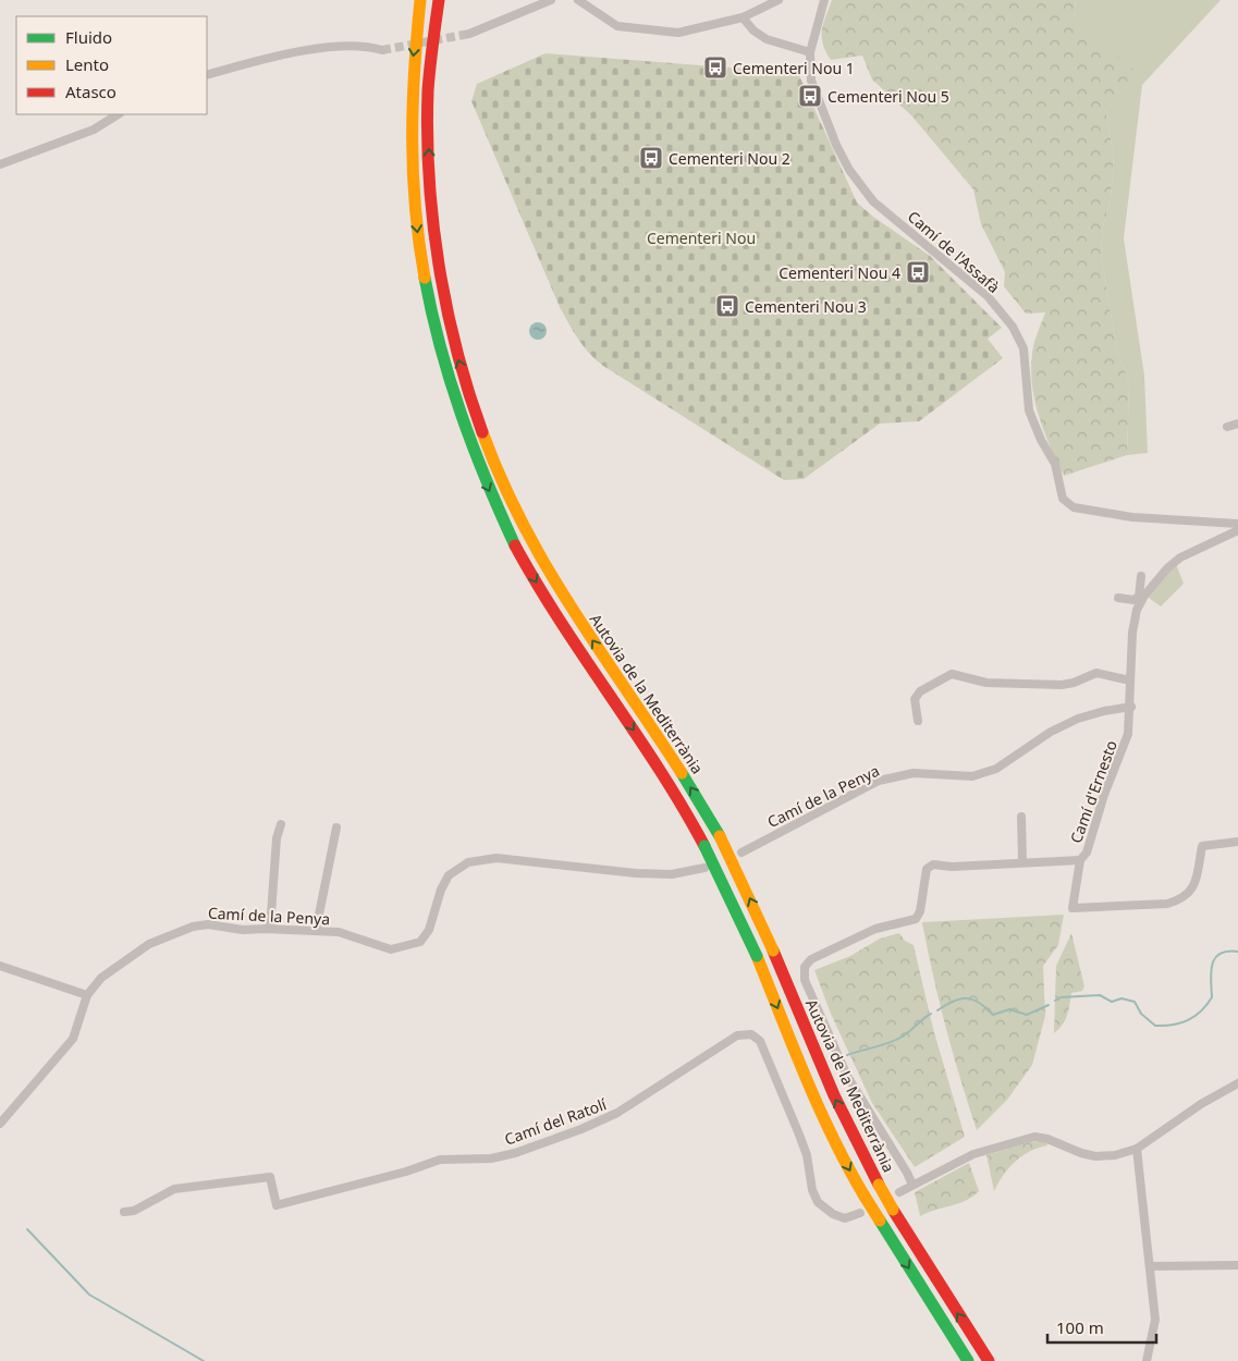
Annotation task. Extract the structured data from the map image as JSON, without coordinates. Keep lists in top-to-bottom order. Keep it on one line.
{"streets":{"highway":["Autovia de la Mediterrània"],"street":["Camí de l'Assafà","Camí d'Ernesto","Camí de la Penya","Camí del Ratolí"]},"crossings":[["Camí d'Ernesto","Camí de la Penya"]],"parks":["Cementeri Nou"],"places":{"bus stop":["Cementeri Nou 1","Cementeri Nou 5","Cementeri Nou 2","Cementeri Nou 4","Cementeri Nou 3"]},"legend":["Fluido","Lento","Atasco"],"scale_bar":"100 m"}
